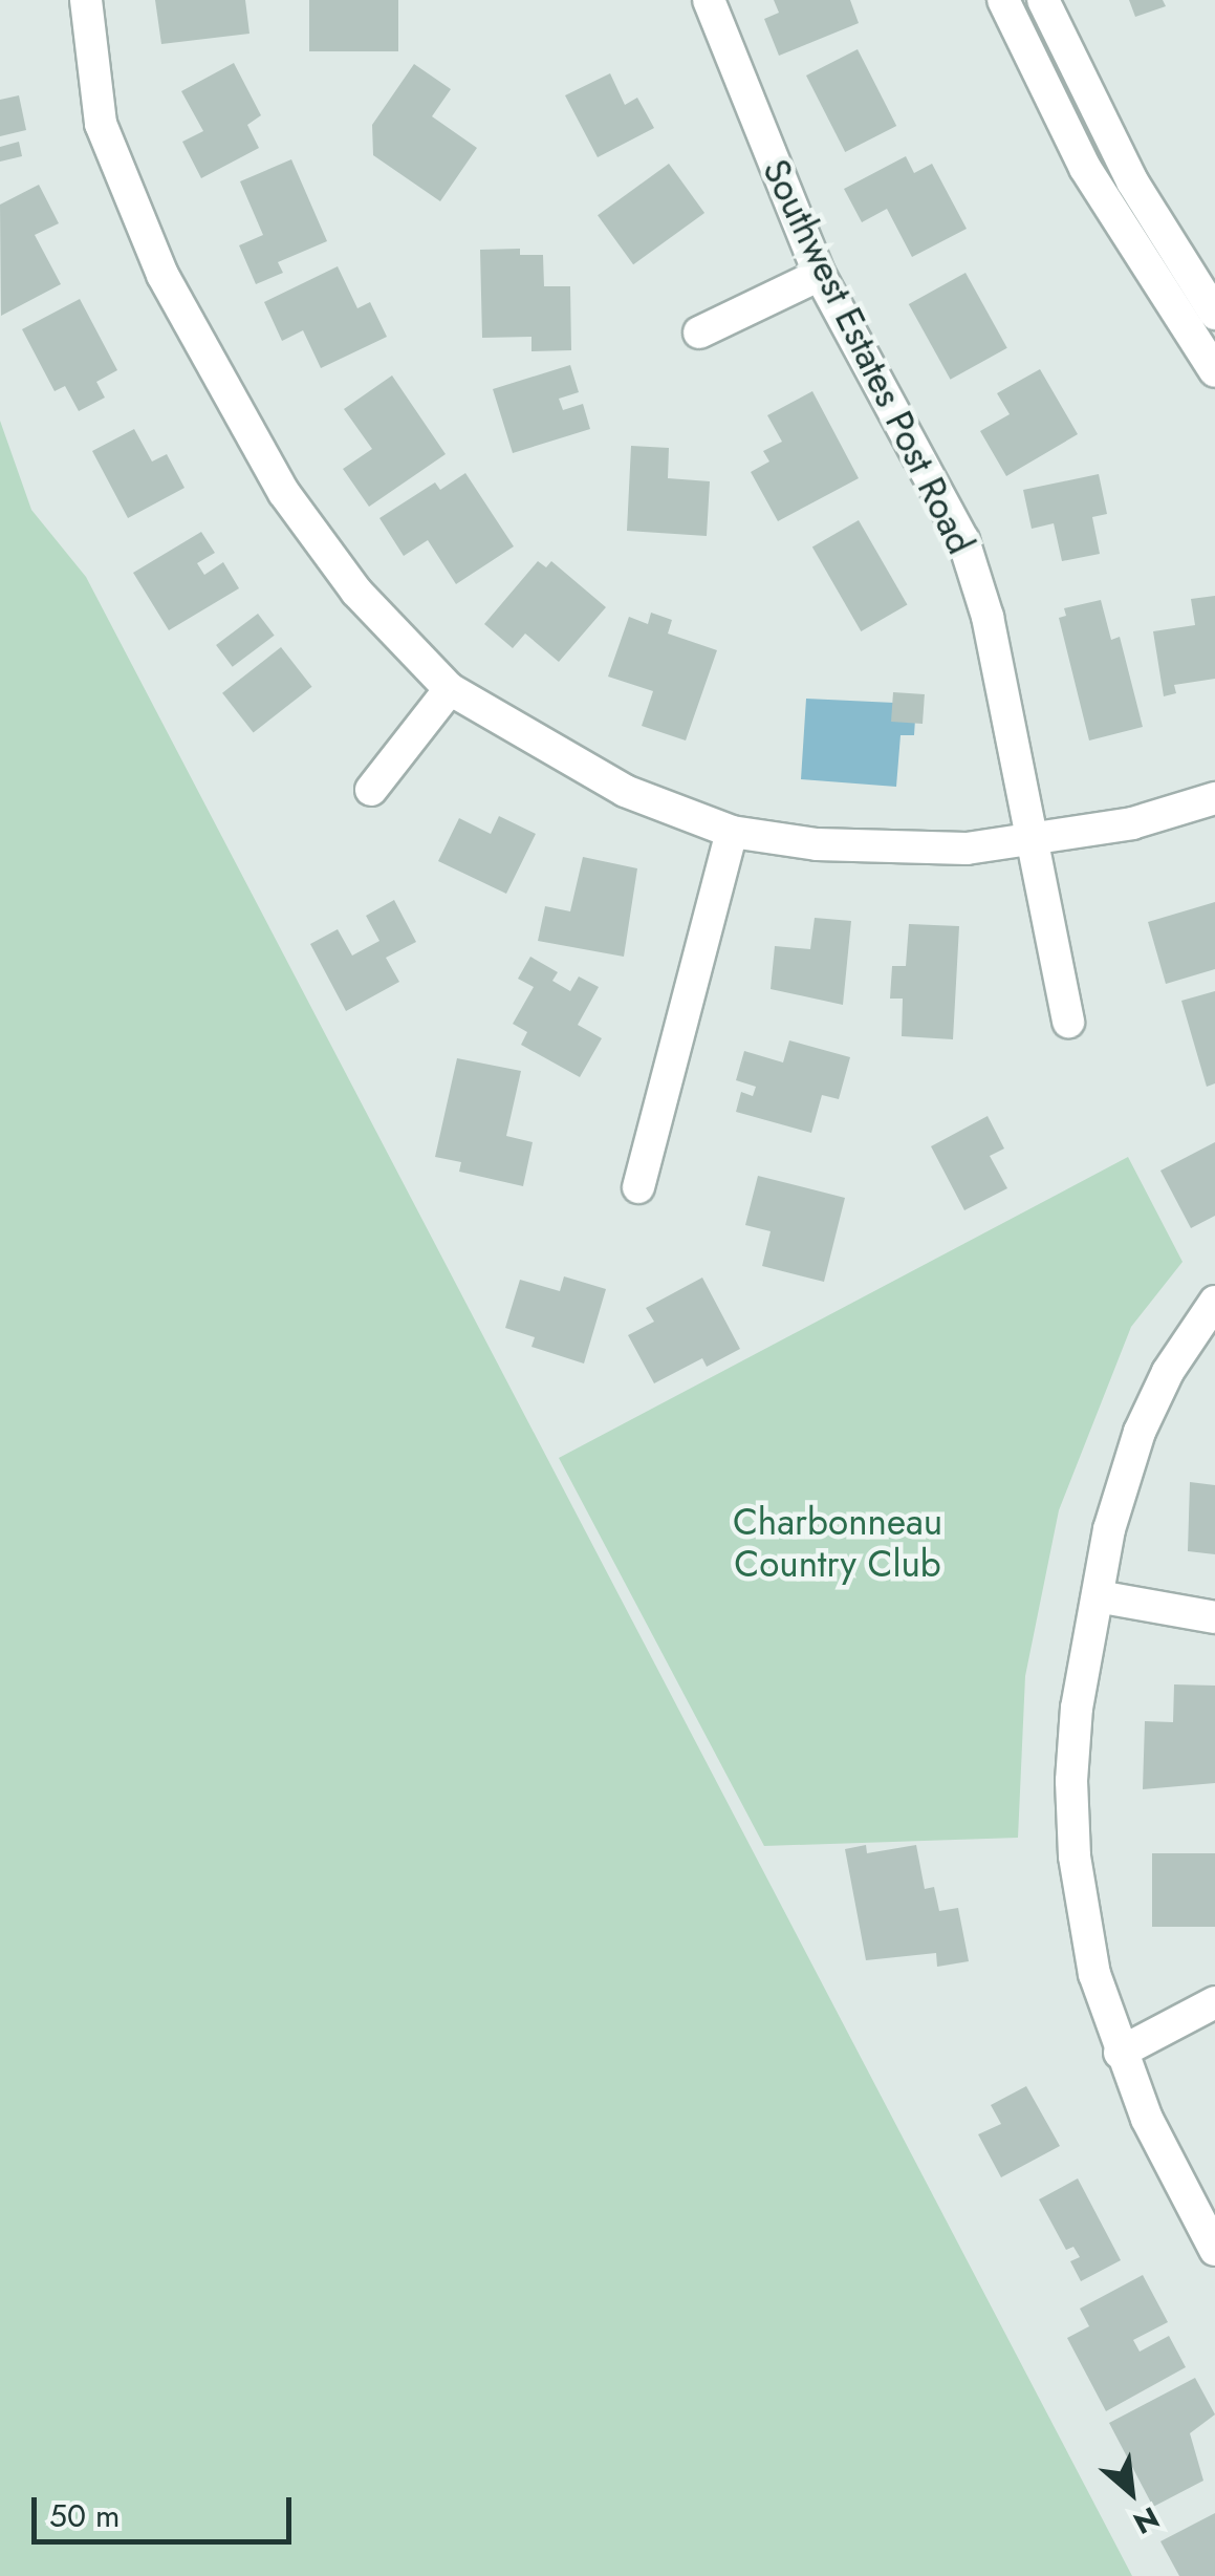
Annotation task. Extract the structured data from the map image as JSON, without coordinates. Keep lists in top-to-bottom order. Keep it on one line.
{"streets":{"street":["Southwest Estates Post Road"]},"parks":["Charbonneau Country Club"],"scale_bar":"50 m","north":"bottom right"}
